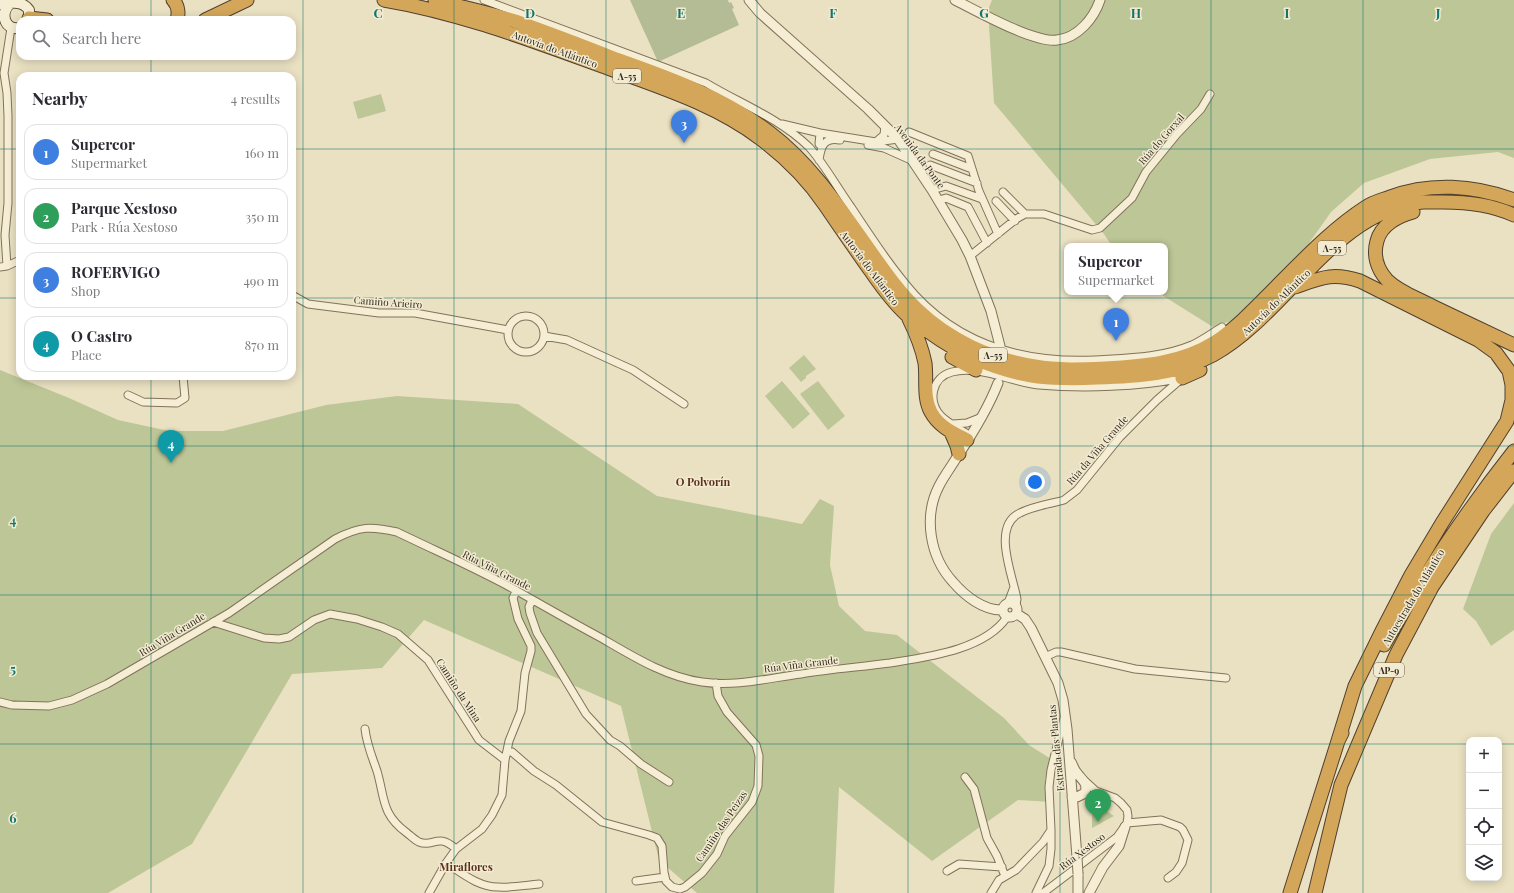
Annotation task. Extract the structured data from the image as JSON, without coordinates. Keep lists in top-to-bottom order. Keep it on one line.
{"streets":{"highway":["Autovía do Atlántico","A-55","Autoestrada do Atlántico","AP-9"],"street":["Rúa do Gorxal","Avenida da Ponte","Camiño Arieiro","Rúa da Viña Grande","Rúa Viña Grande","Camiño da Mina","Estrada das Plantas","Camiño das Peizas","Rúa Xestoso"]},"crossings":[["Rúa da Viña Grande","Rúa Viña Grande"],["Rúa da Viña Grande","Estrada das Plantas"],["Rúa Viña Grande","Camiño da Mina"],["Rúa Viña Grande","Estrada das Plantas"],["Rúa Viña Grande","Camiño das Peizas"]],"districts":["O Polvorín","Miraflores"],"page":{"search":"Search here","heading":["Nearby","4 results"],"pins":["3","1","4","2"],"list":[{"mark":"1","name":"Supercor","note":"Supermarket","value":"160 m"},{"mark":"2","name":"Parque Xestoso","note":"Park · Rúa Xestoso","value":"350 m"},{"mark":"3","name":"ROFERVIGO","note":"Shop","value":"490 m"},{"mark":"4","name":"O Castro","note":"Place","value":"870 m"}],"popup":["Supercor","Supermarket"],"map_buttons":["+","−"]},"grid":{"columns":["C","D","E","F","G","H","I","J"],"rows":["4","5","6"]}}
